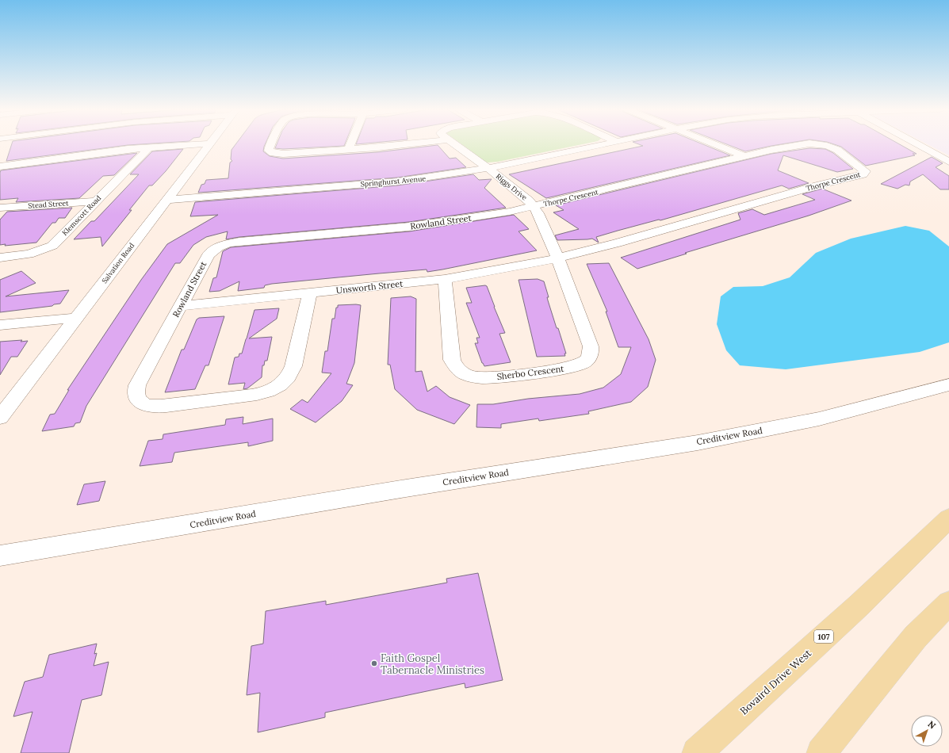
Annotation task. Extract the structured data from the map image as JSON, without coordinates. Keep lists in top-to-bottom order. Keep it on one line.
{"streets":{"main road":["107","Bovaird Drive West"],"street":["Springhurst Avenue","Thorpe Crescent","Riggs Drive","Stead Street","Klemscott Road","Rowland Street","Salvation Road","Unsworth Street","Sherbo Crescent","Creditview Road"]},"crossings":[["Springhurst Avenue","Riggs Drive"],["Springhurst Avenue","Salvation Road"],["Thorpe Crescent","Riggs Drive"],["Thorpe Crescent","Rowland Street"],["Thorpe Crescent","Unsworth Street"],["Thorpe Crescent","Sherbo Crescent"],["Riggs Drive","Rowland Street"],["Riggs Drive","Unsworth Street"],["Riggs Drive","Sherbo Crescent"],["Stead Street","Klemscott Road"],["Rowland Street","Unsworth Street"],["Unsworth Street","Sherbo Crescent"]],"places":["Faith Gospel Tabernacle Ministries"],"north":"top right"}
